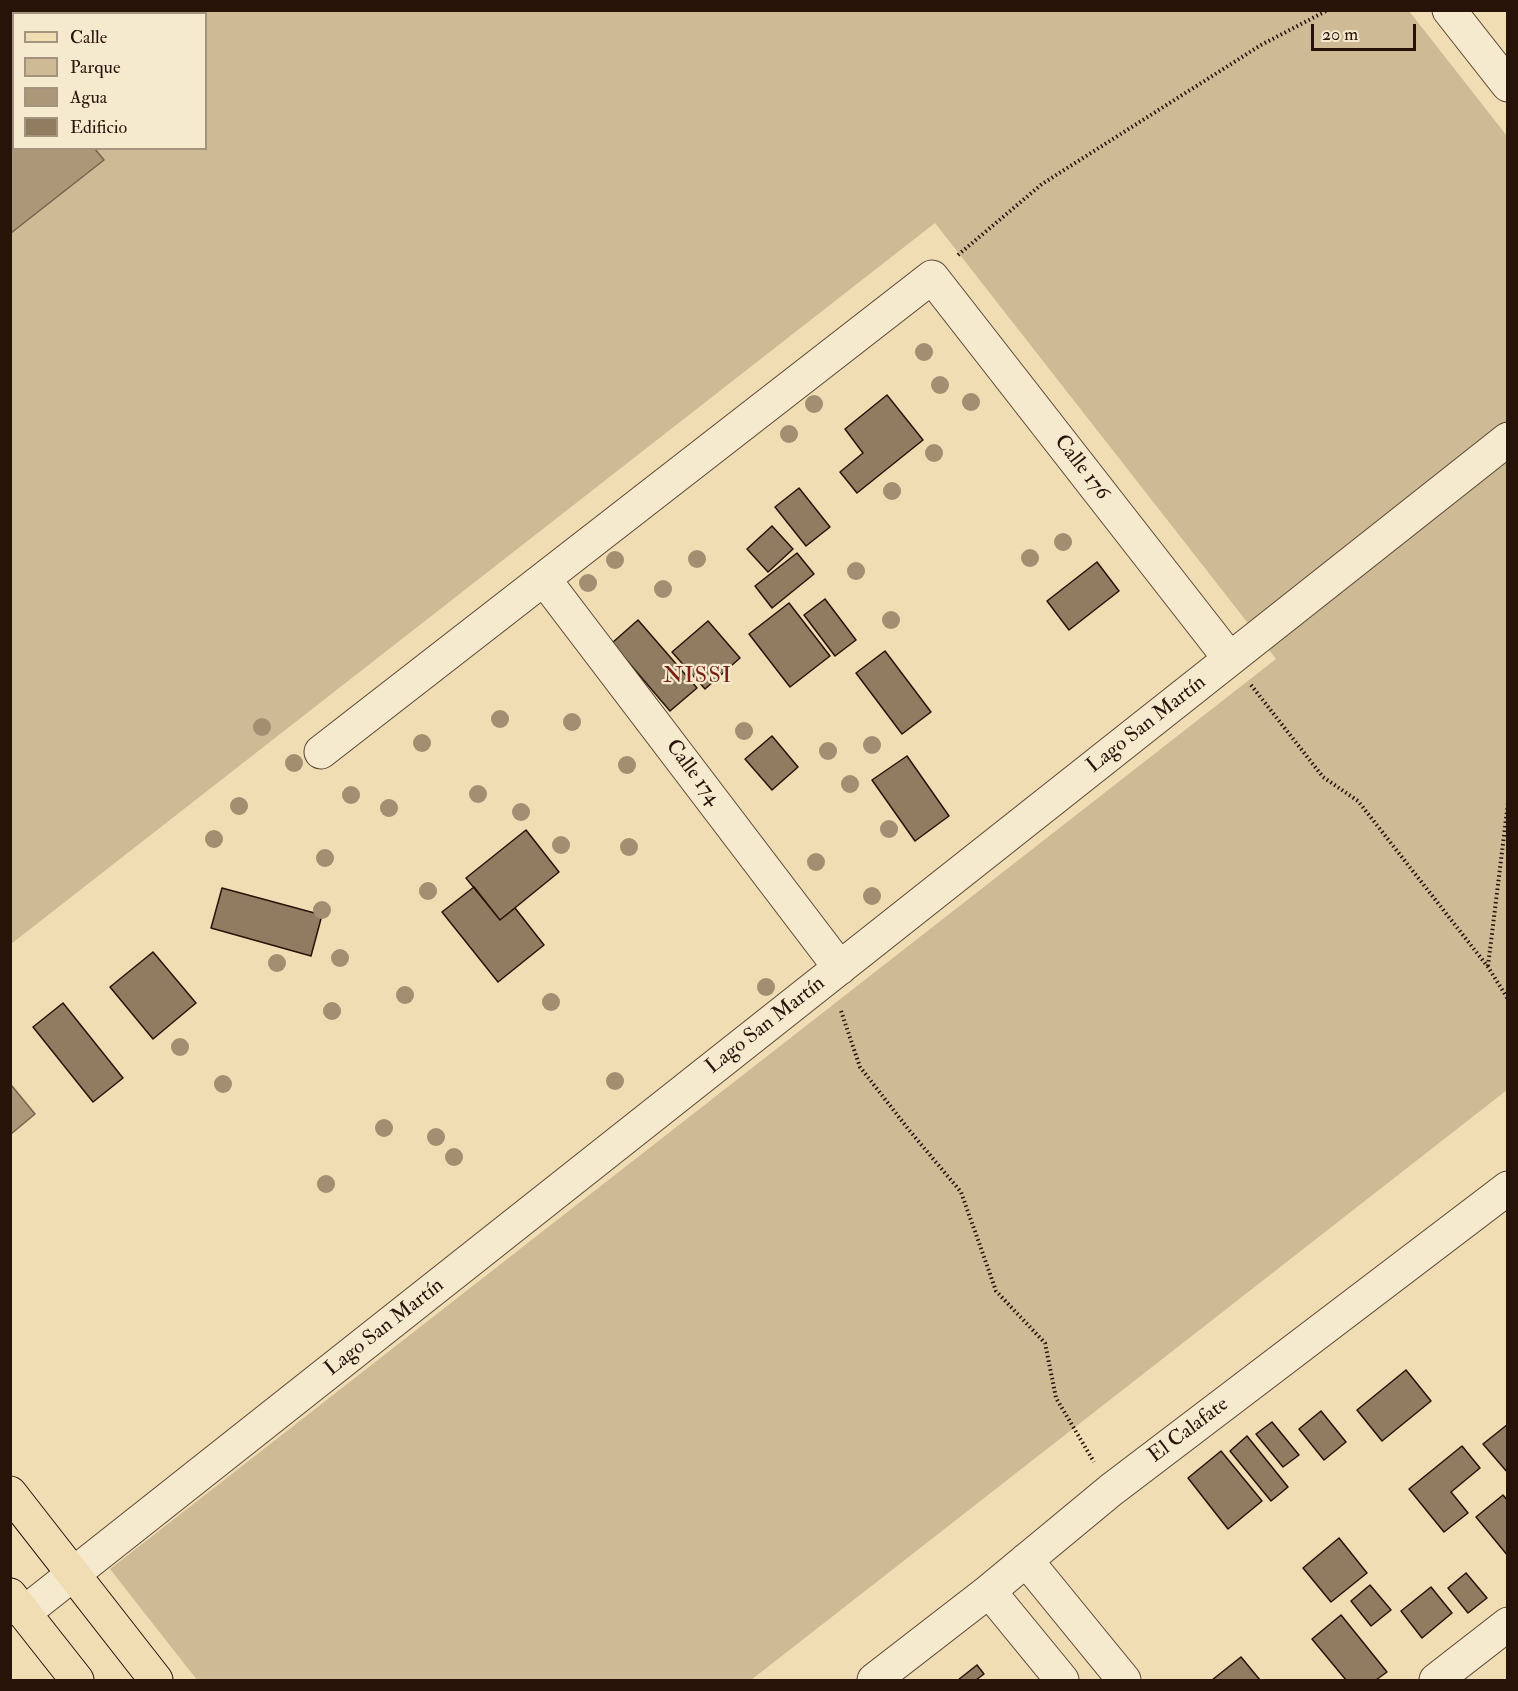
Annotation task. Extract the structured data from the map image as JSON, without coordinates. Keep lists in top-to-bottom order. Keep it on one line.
{"streets":{"street":["Calle 176","Lago San Martín","Calle 174","El Calafate"]},"crossings":[["Calle 176","Lago San Martín"],["Lago San Martín","Calle 174"]],"districts":["NISSI"],"legend":["Calle","Parque","Agua","Edificio"],"scale_bar":"20 m"}
